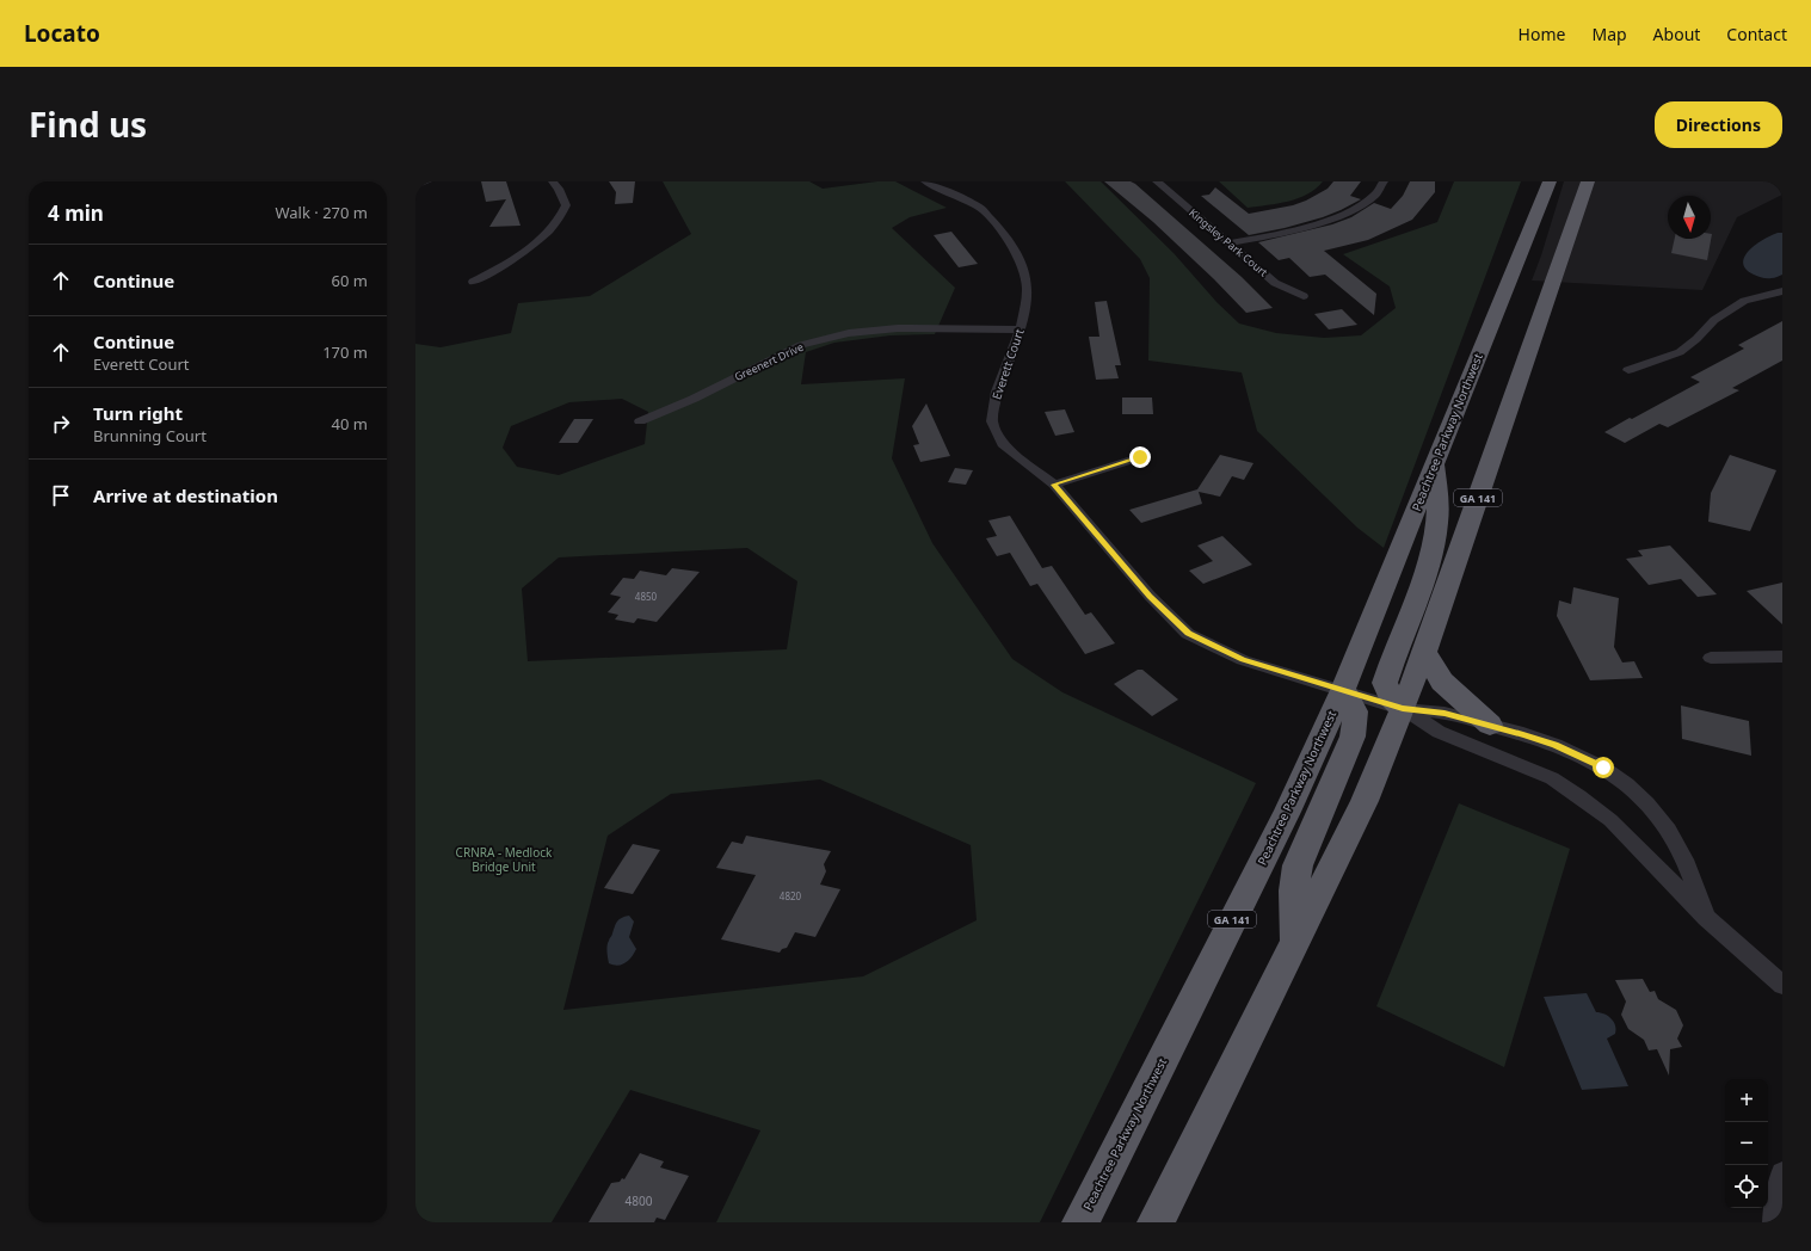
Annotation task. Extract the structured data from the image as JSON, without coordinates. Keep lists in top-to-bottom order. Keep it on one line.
{"streets":{"highway":["Peachtree Parkway Northwest","GA 141"],"street":["Kingsley Park Court","Greenert Drive","Everett Court"]},"crossings":[["Greenert Drive","Everett Court"],["Everett Court","Peachtree Parkway Northwest"],["Everett Court","GA 141"]],"parks":["CRNRA - Medlock Bridge Unit"],"house_numbers":["4850","4820","4800"],"north":"bottom","page":{"header":"Locato","nav":["Home","Map","About","Contact"],"title":"Find us","buttons":"Directions","heading":["4 min","Walk · 270 m"],"list":[["Continue","60 m"],["Continue","Everett Court","170 m"],["Turn right","Brunning Court","40 m"],"Arrive at destination"],"map_buttons":["+","−"]}}
